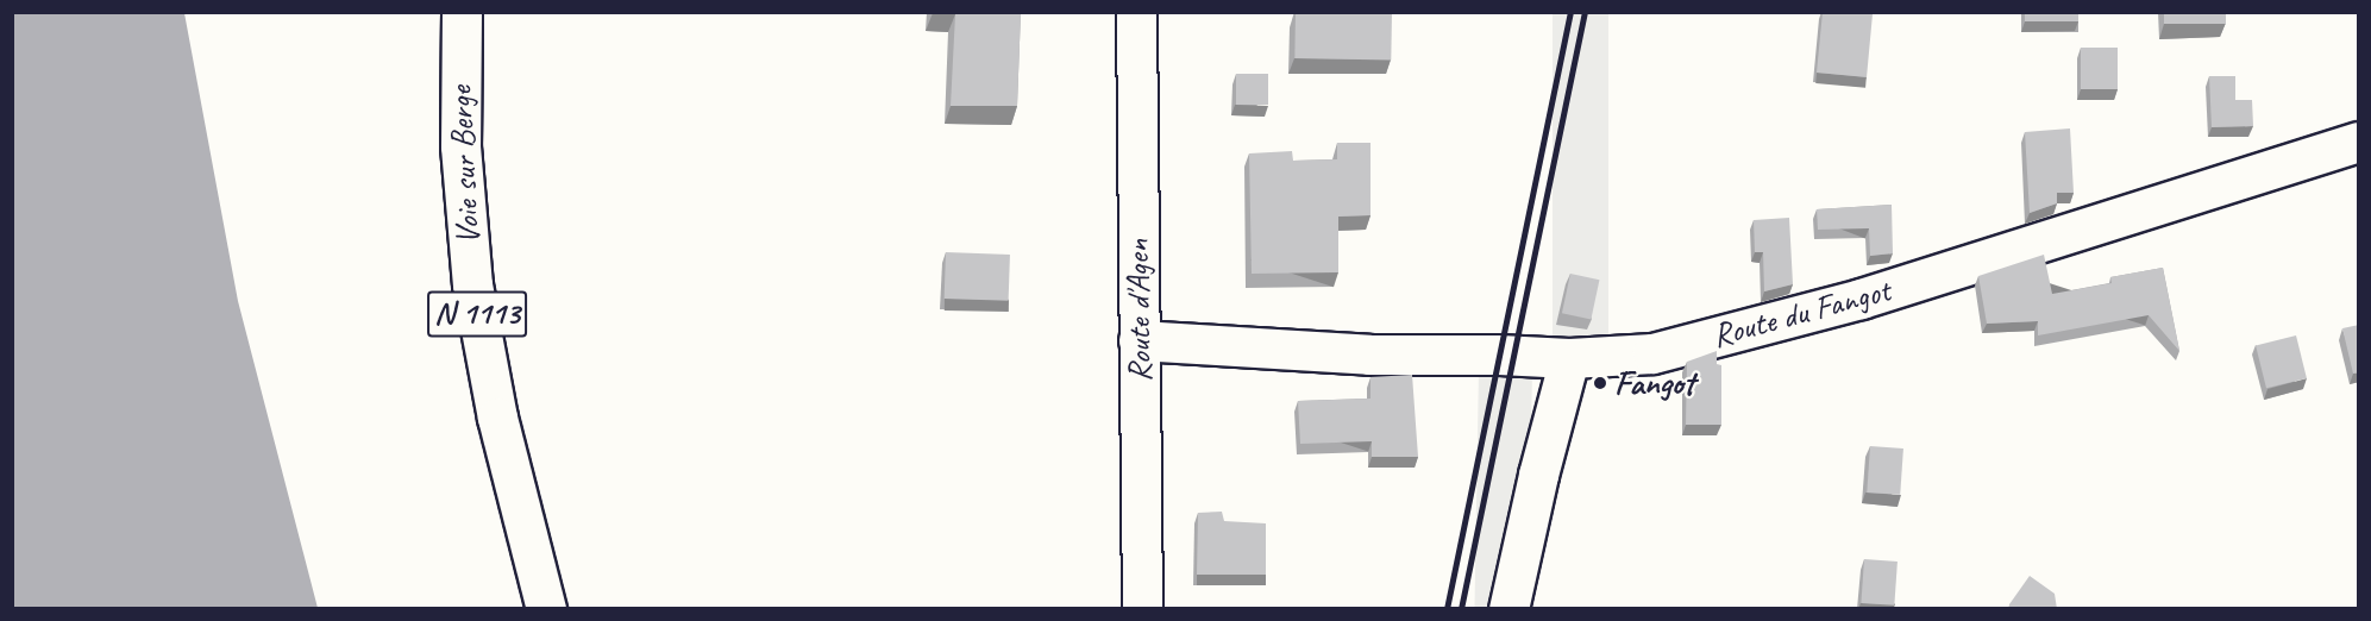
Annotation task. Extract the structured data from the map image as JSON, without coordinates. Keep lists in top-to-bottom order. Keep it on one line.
{"streets":{"street":["Voie sur Berge","Route d'Agen","Route du Fangot","N 1113"]},"crossings":[["Route d'Agen","Route du Fangot"]],"places":["Fangot"]}
